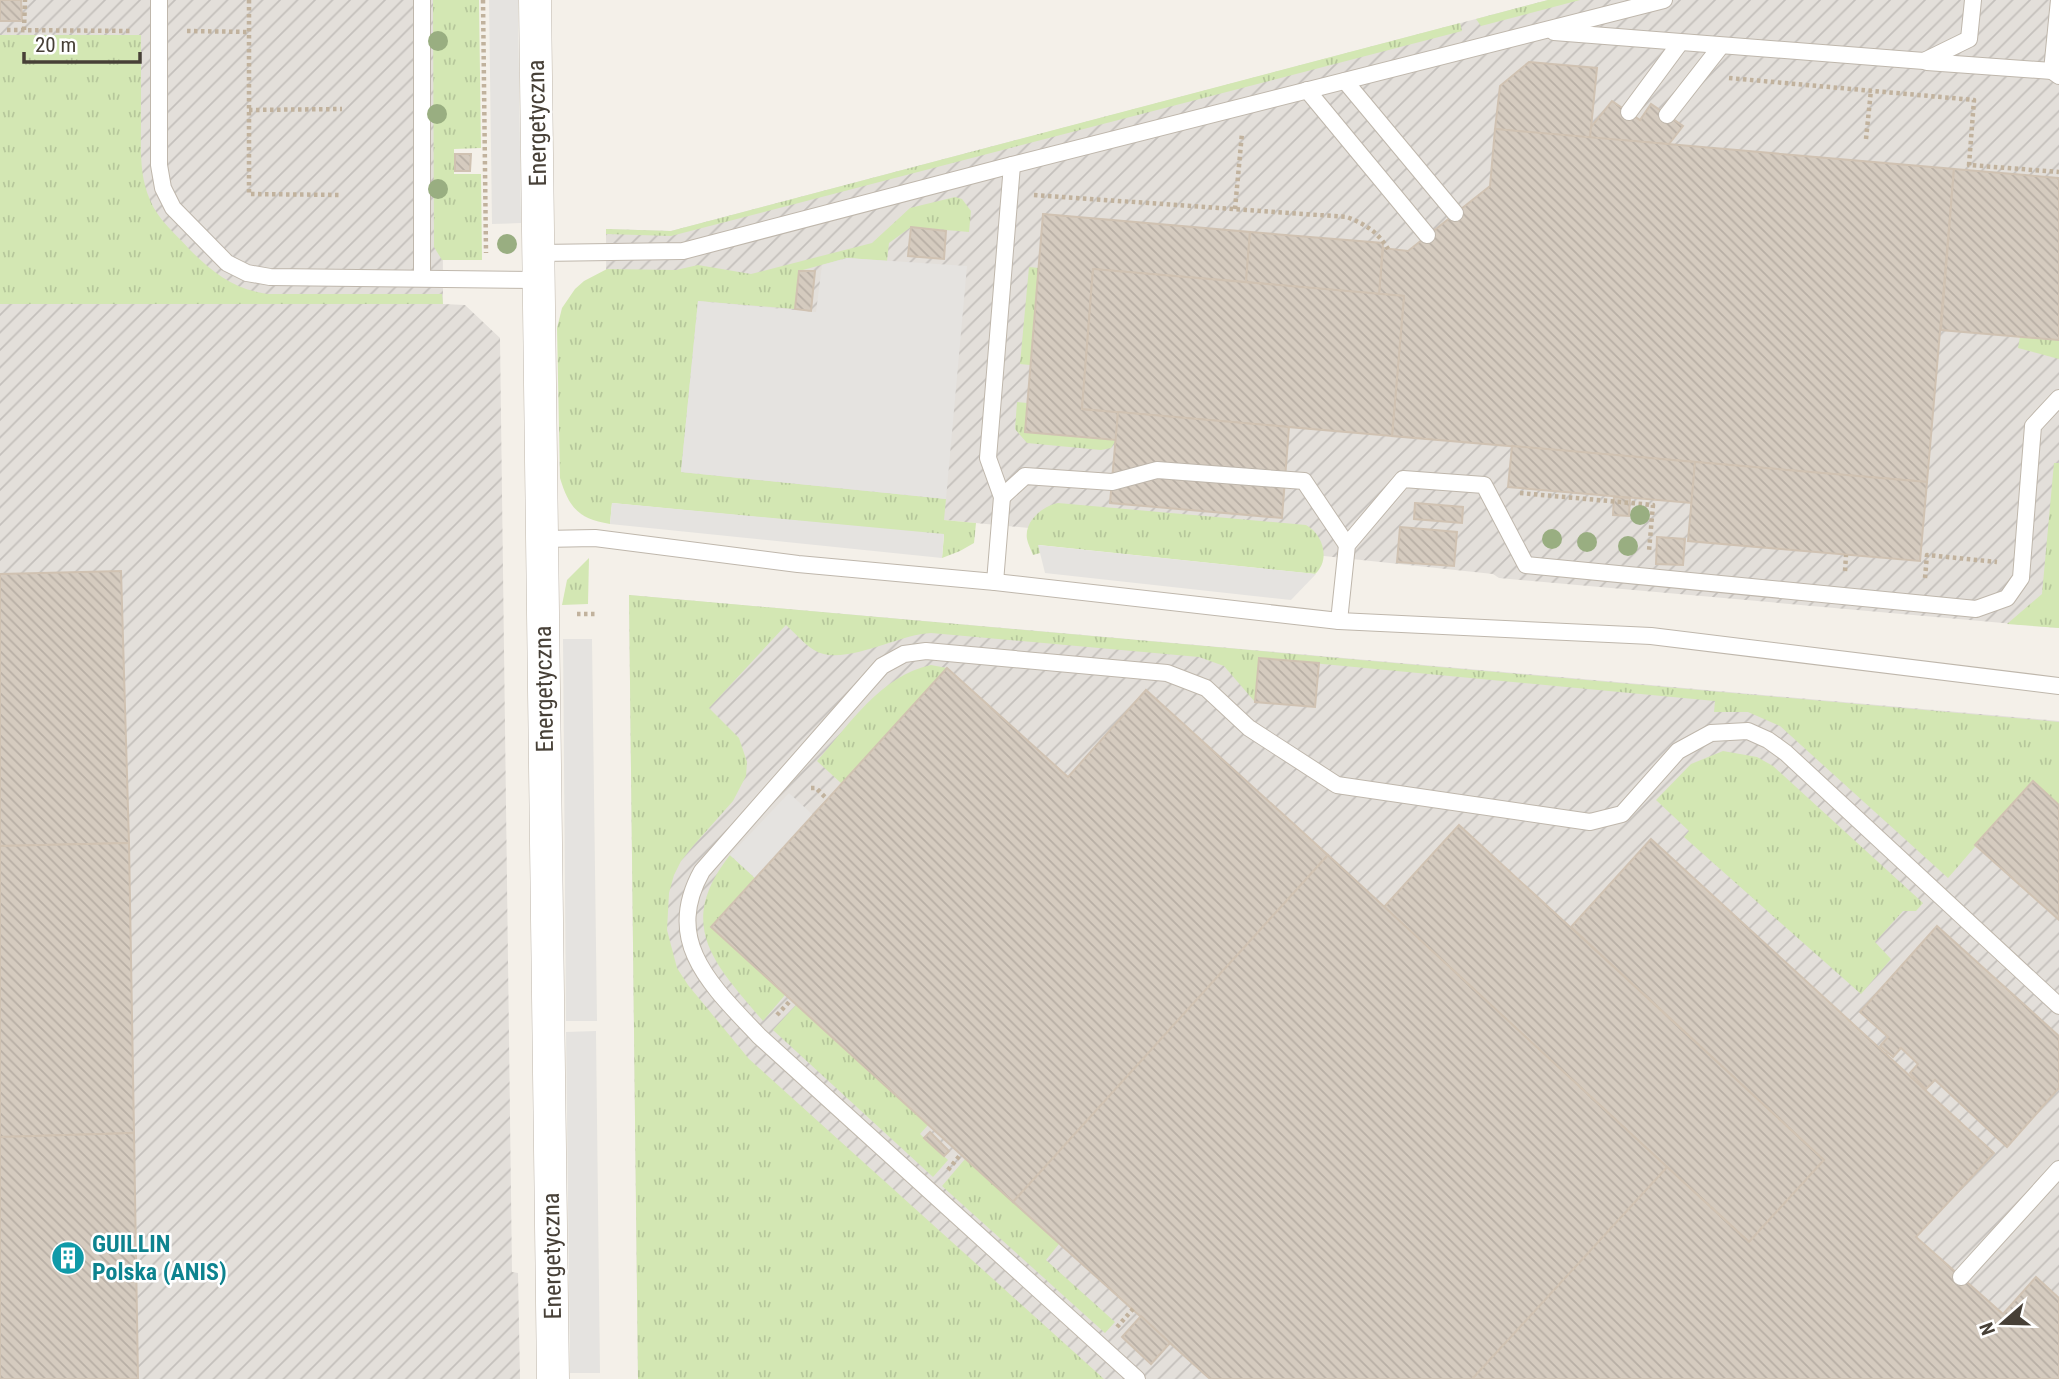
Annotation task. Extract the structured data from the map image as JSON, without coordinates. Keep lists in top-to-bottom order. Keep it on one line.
{"streets":{"street":["Energetyczna"]},"places":{"building":["GUILLIN Polska (ANIS)"]},"scale_bar":"20 m","north":"left"}
